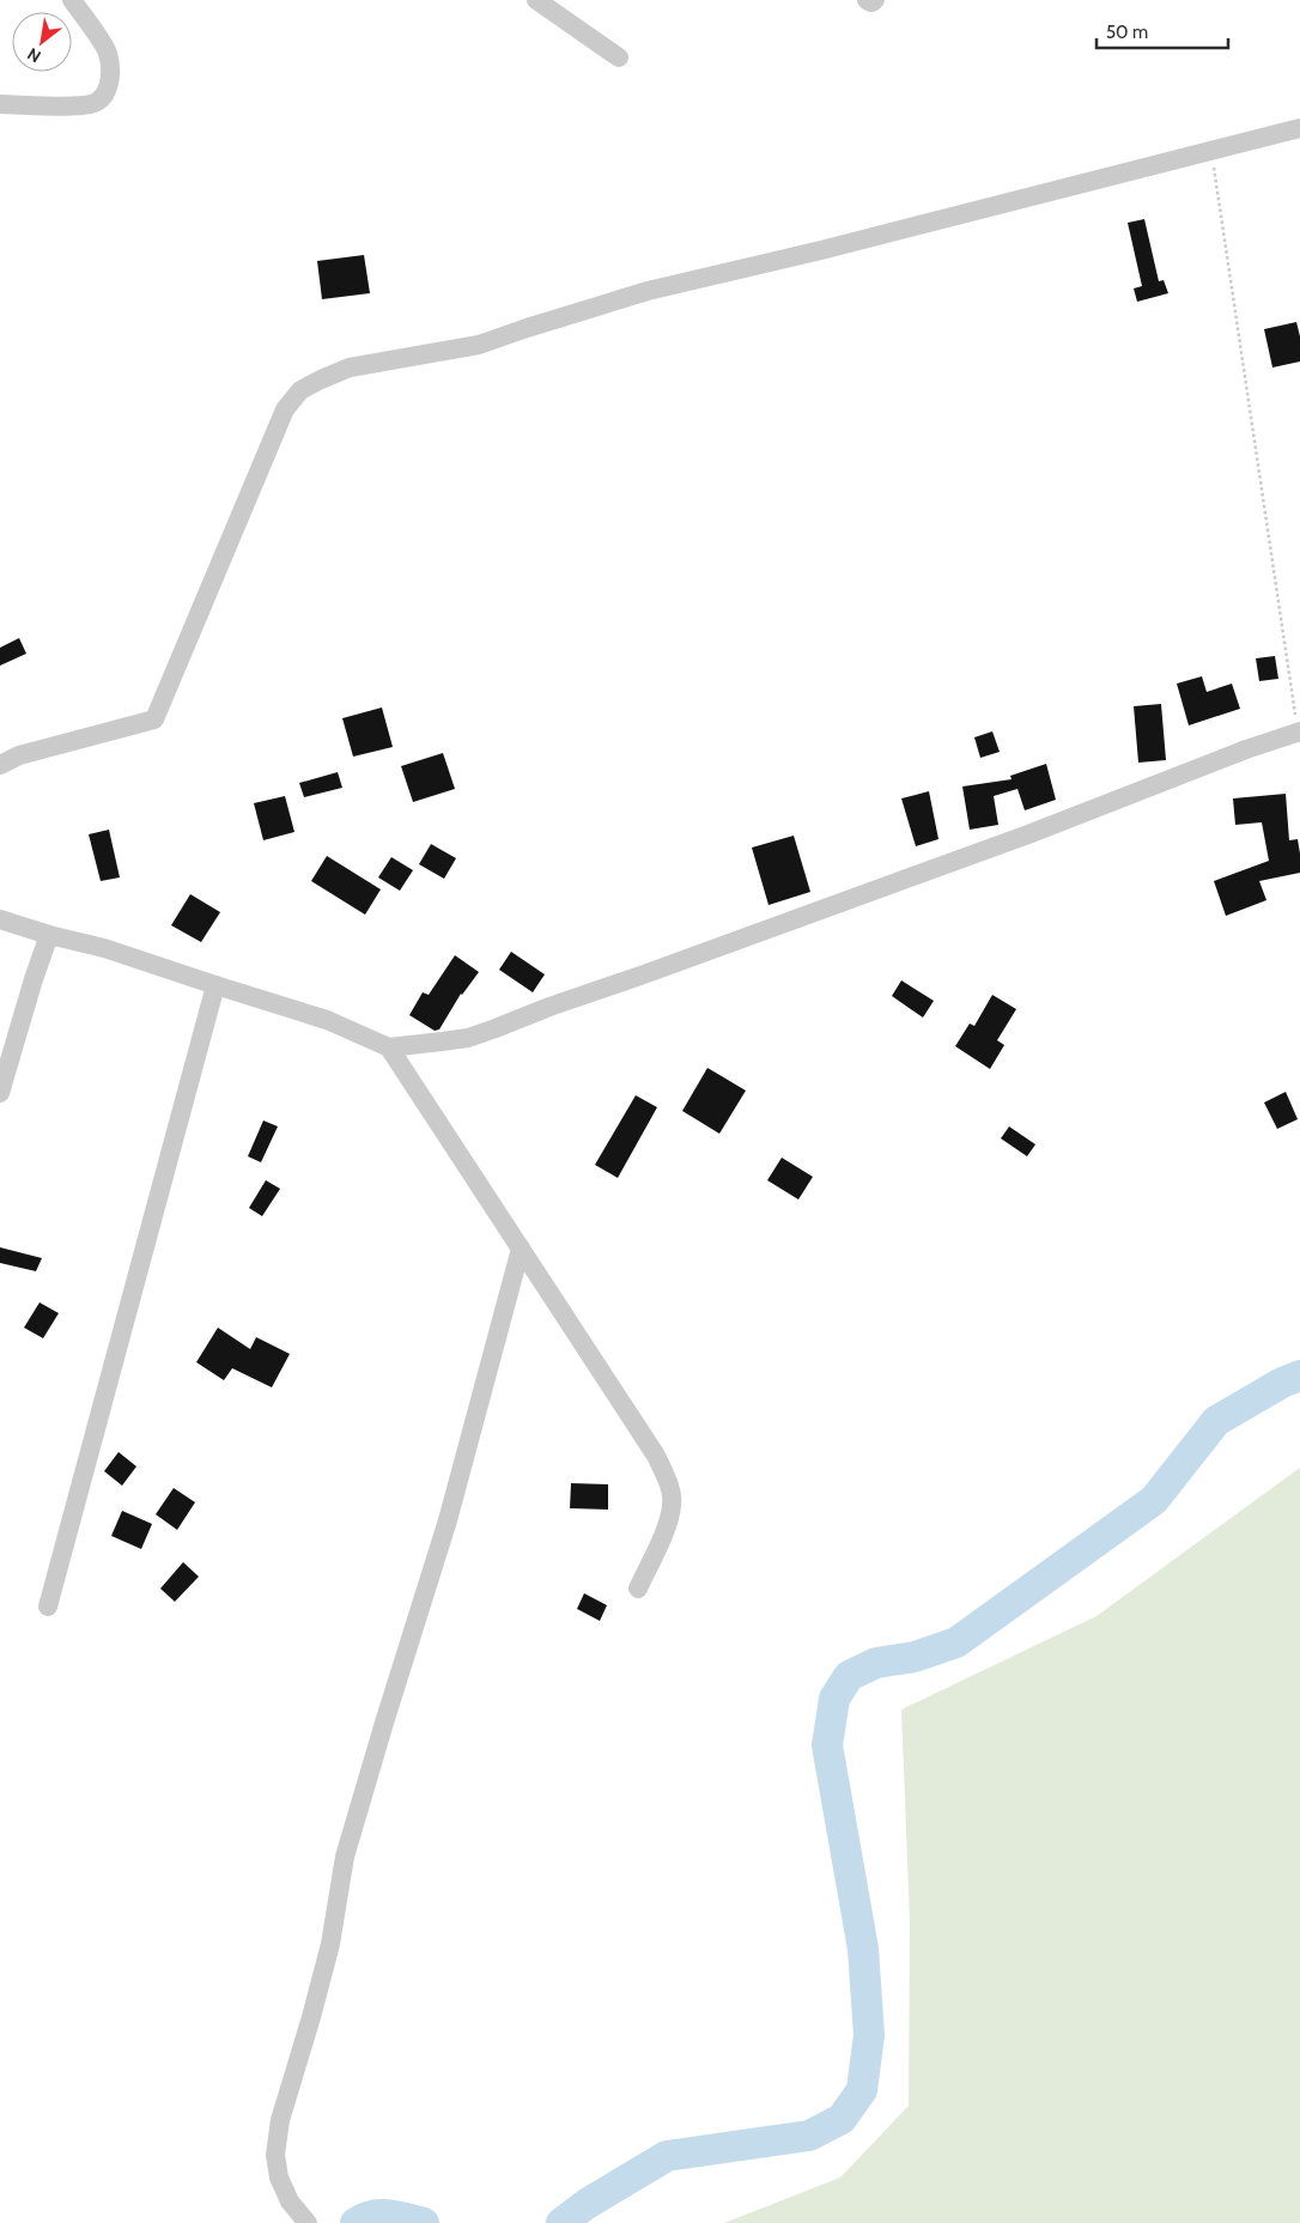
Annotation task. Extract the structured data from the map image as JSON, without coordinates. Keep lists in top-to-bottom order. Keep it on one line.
{"scale_bar":"50 m","north":"bottom left"}
